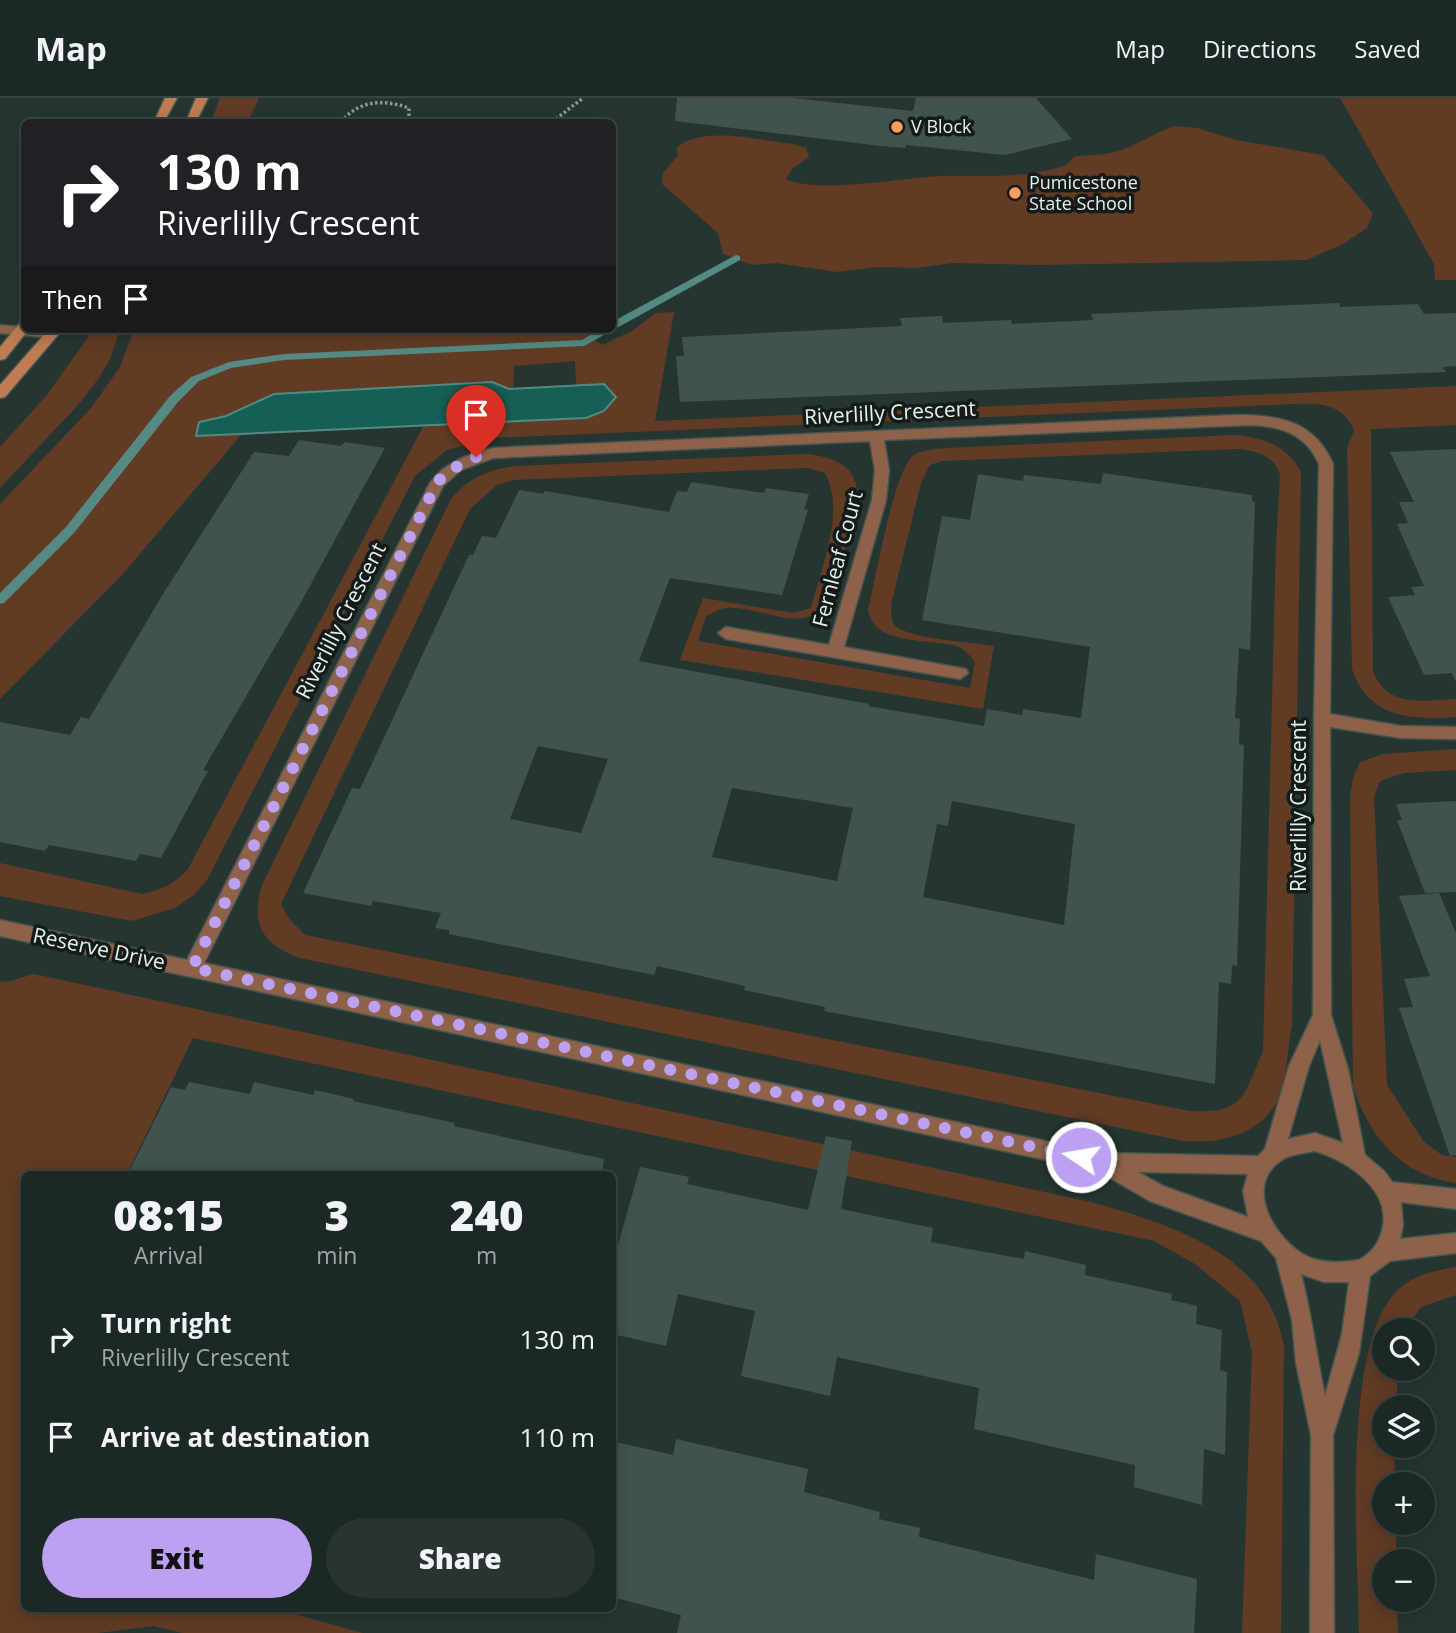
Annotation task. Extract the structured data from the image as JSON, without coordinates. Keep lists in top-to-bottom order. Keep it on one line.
{"streets":{"street":["Riverlilly Crescent","Fernleaf Court","Reserve Drive"]},"crossings":[["Riverlilly Crescent","Fernleaf Court"],["Riverlilly Crescent","Reserve Drive"]],"places":["V Block","Pumicestone State School"],"page":{"header":"Map","nav":["Map","Directions","Saved"],"turn":["130 m","Riverlilly Crescent"],"then":"Then","eta":["08:15","Arrival","3","min","240","m"],"list":[{"name":"Turn right","note":"Riverlilly Crescent","value":"130 m"},{"name":"Arrive at destination","value":"110 m"}],"map_buttons":["+","−"],"buttons":["Exit","Share"]}}
